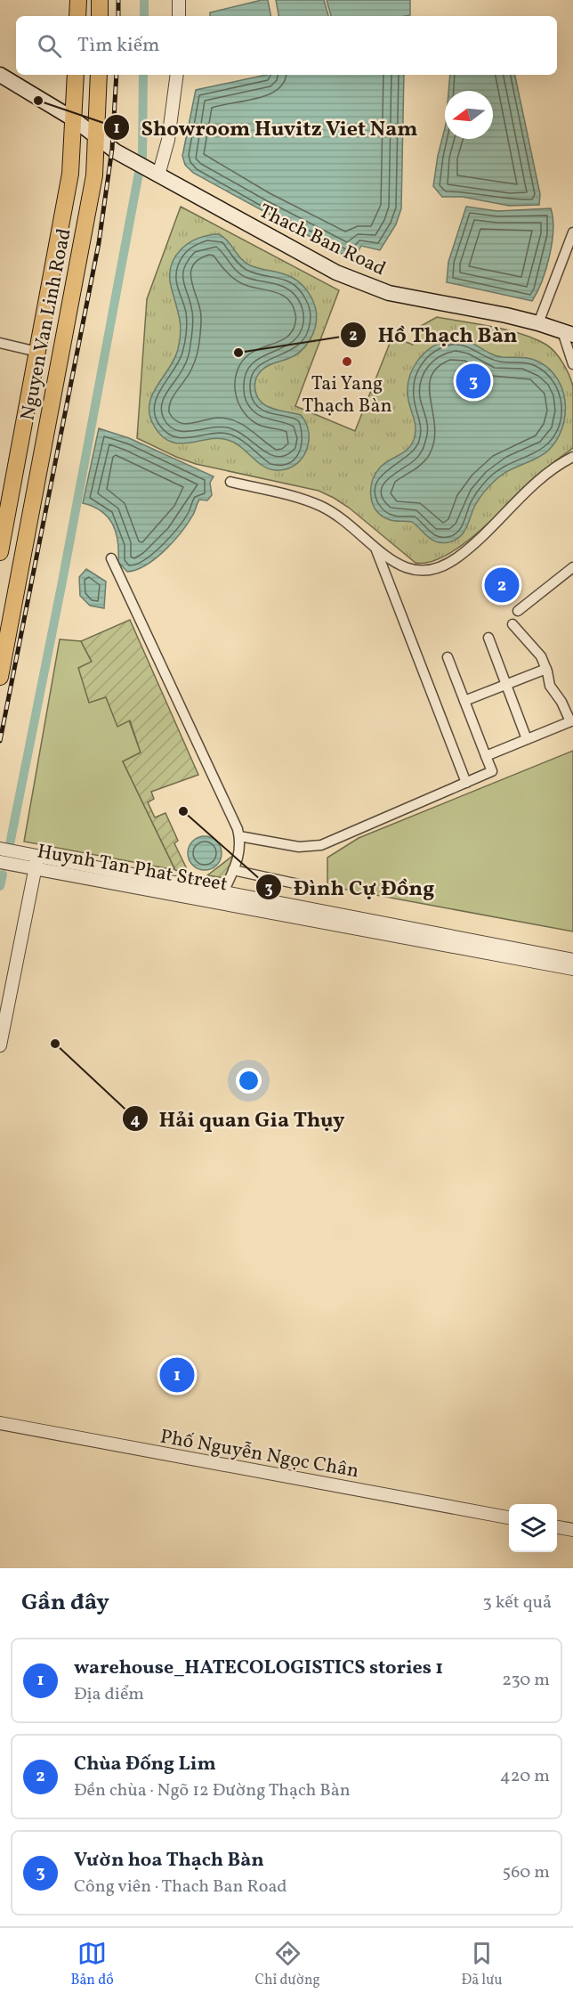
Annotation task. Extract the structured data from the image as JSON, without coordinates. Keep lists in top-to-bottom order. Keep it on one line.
{"streets":{"highway":["Nguyen Van Linh Road"],"main road":["Thach Ban Road"],"street":["Huynh Tan Phat Street","Phố Nguyễn Ngọc Chân"]},"crossings":[["Thach Ban Road","Nguyen Van Linh Road"]],"places":["Showroom Huvitz Viet Nam","Hồ Thạch Bàn","Tai Yang Thạch Bàn","Đình Cự Đồng","Hải quan Gia Thụy"],"north":"left","page":{"search":"Tìm kiếm","pins":["3","2","1"],"heading":["Gần đây","3 kết quả"],"list":[{"mark":"1","name":"warehouse_HATECOLOGISTICS stories 1","note":"Địa điểm","value":"230 m"},{"mark":"2","name":"Chùa Đống Lim","note":"Đền chùa · Ngõ 12 Đường Thạch Bàn","value":"420 m"},{"mark":"3","name":"Vườn hoa Thạch Bàn","note":"Công viên · Thach Ban Road","value":"560 m"}],"nav":["Bản đồ","Chỉ đường","Đã lưu"]}}
